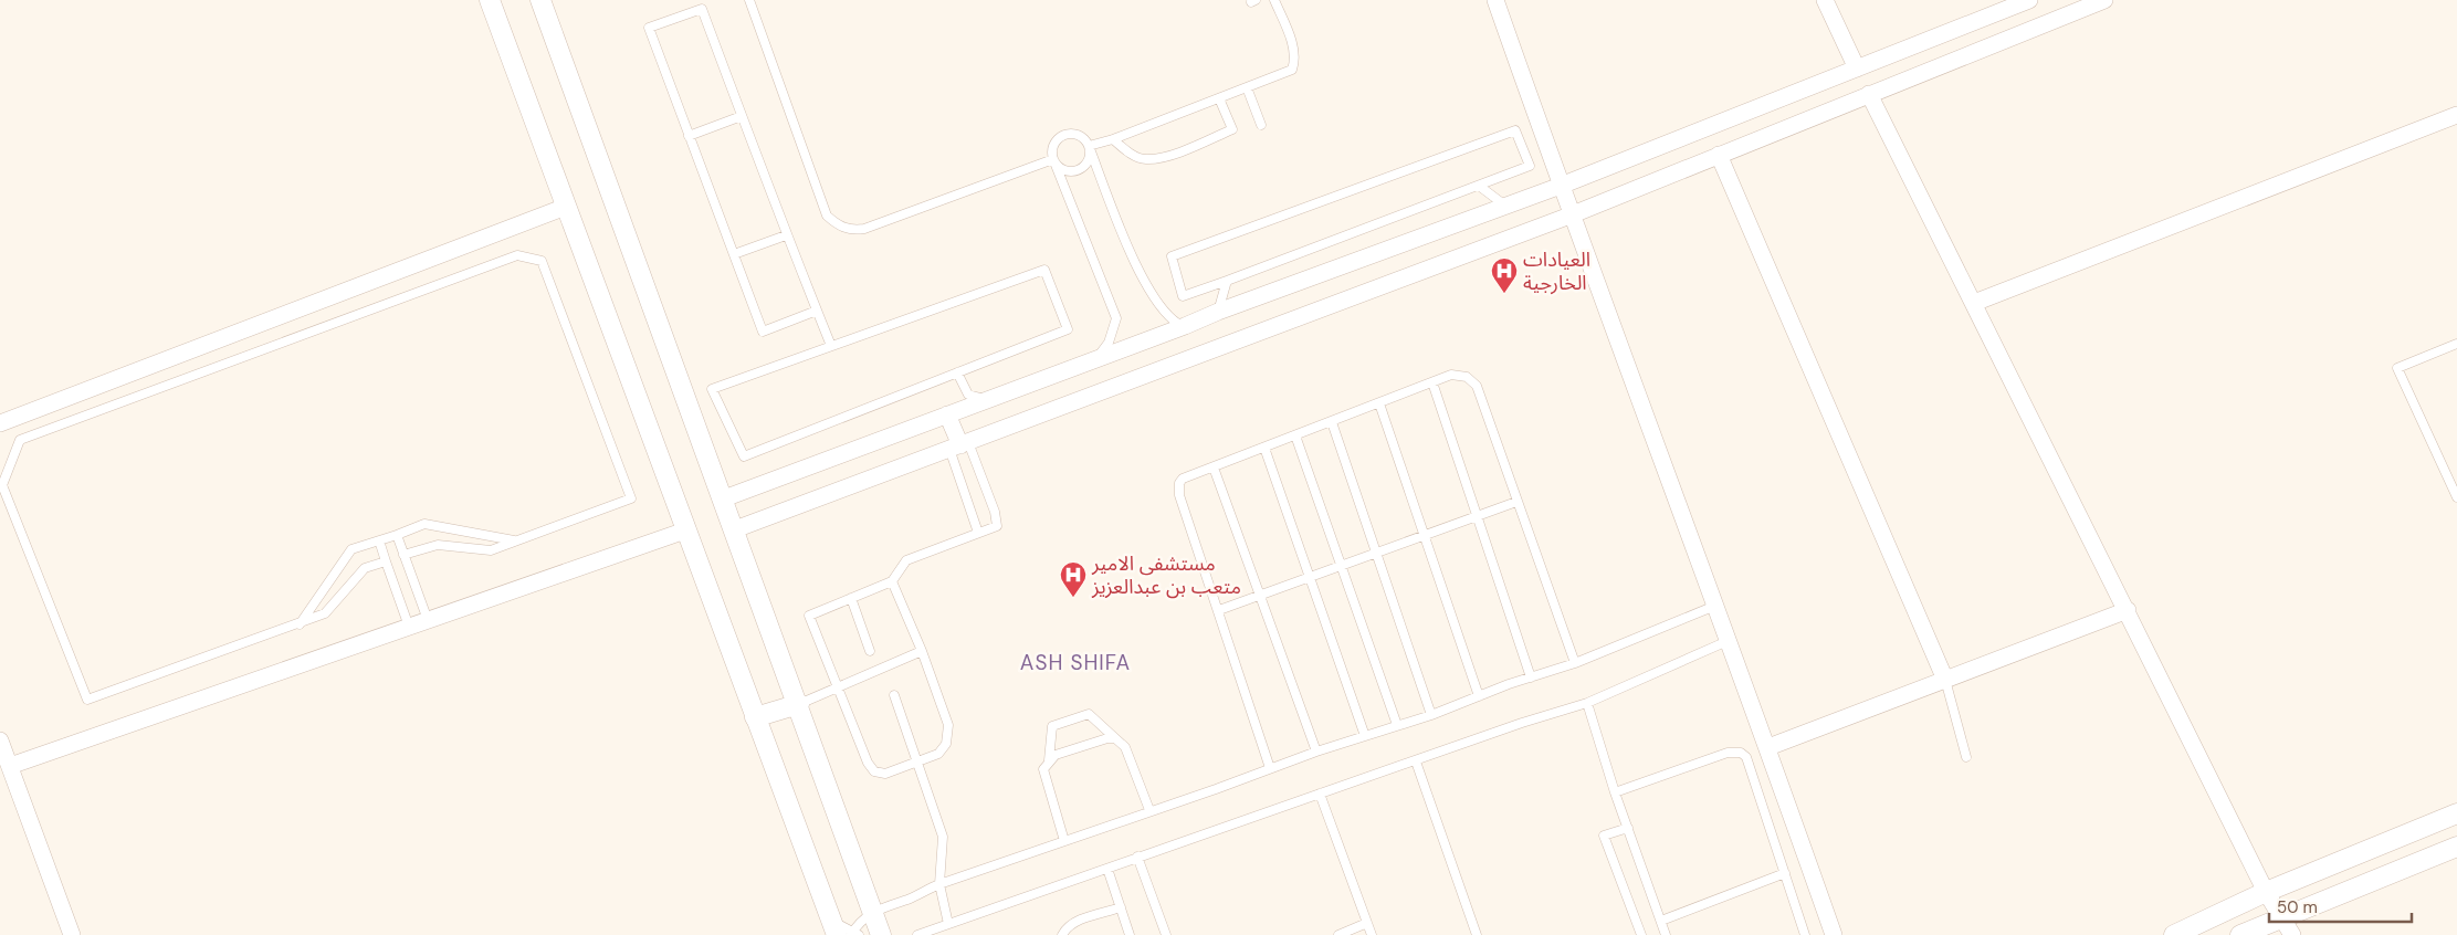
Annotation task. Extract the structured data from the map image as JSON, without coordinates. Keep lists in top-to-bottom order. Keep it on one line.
{"districts":["ASH SHIFA"],"places":{"hospital":["العيادات الخارجية","مستشفى الامير متعب بن عبدالعزيز"]},"scale_bar":"50 m"}
